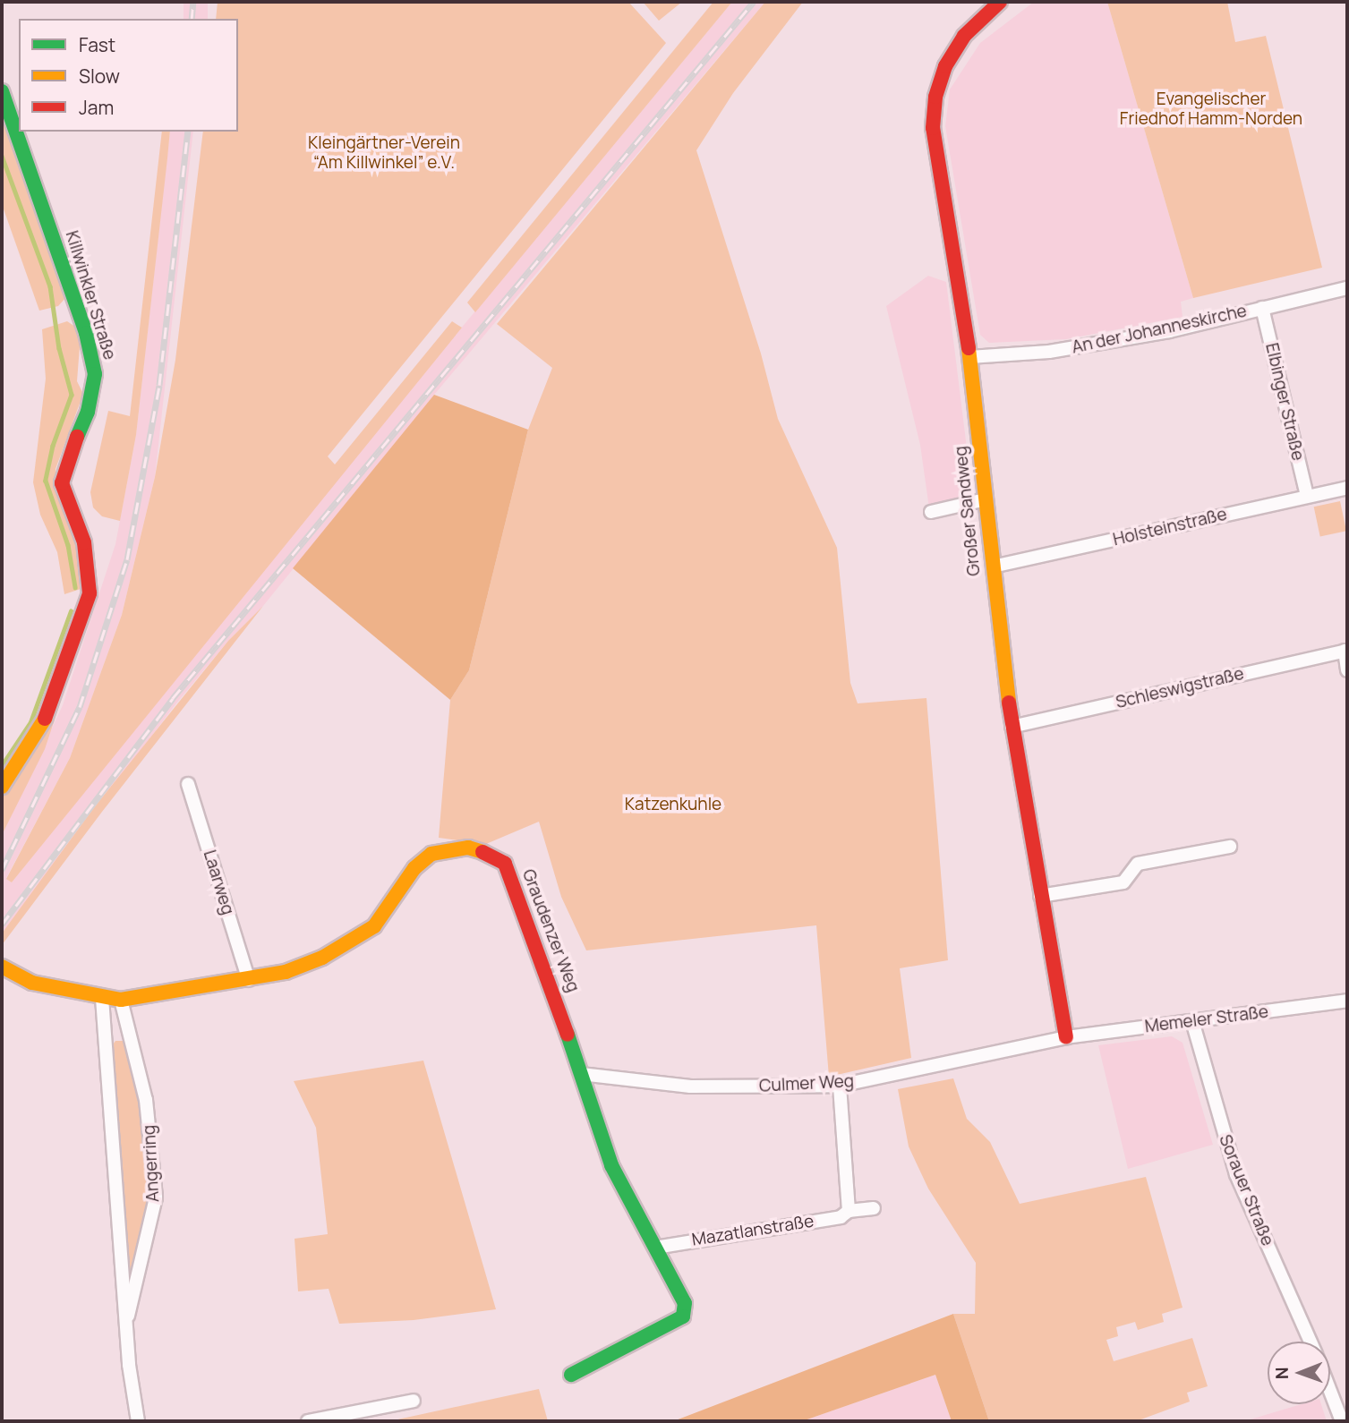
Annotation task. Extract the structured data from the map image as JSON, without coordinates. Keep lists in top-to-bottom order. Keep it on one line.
{"streets":{"street":["Killwinkler Straße","An der Johanneskirche","Elbinger Straße","Großer Sandweg","Holsteinstraße","Schleswigstraße","Laarweg","Graudenzer Weg","Memeler Straße","Culmer Weg","Angerring","Sorauer Straße","Mazatlanstraße"]},"crossings":[["An der Johanneskirche","Elbinger Straße"],["An der Johanneskirche","Großer Sandweg"],["Elbinger Straße","Holsteinstraße"],["Großer Sandweg","Holsteinstraße"],["Großer Sandweg","Schleswigstraße"],["Großer Sandweg","Memeler Straße"],["Großer Sandweg","Culmer Weg"],["Laarweg","Graudenzer Weg"],["Graudenzer Weg","Culmer Weg"],["Graudenzer Weg","Angerring"],["Graudenzer Weg","Mazatlanstraße"],["Memeler Straße","Culmer Weg"],["Memeler Straße","Sorauer Straße"]],"parks":["Evangelischer Friedhof Hamm-Norden","Kleingärtner-Verein “Am Killwinkel” e.V.","Katzenkuhle"],"legend":["Fast","Slow","Jam"],"north":"left"}
